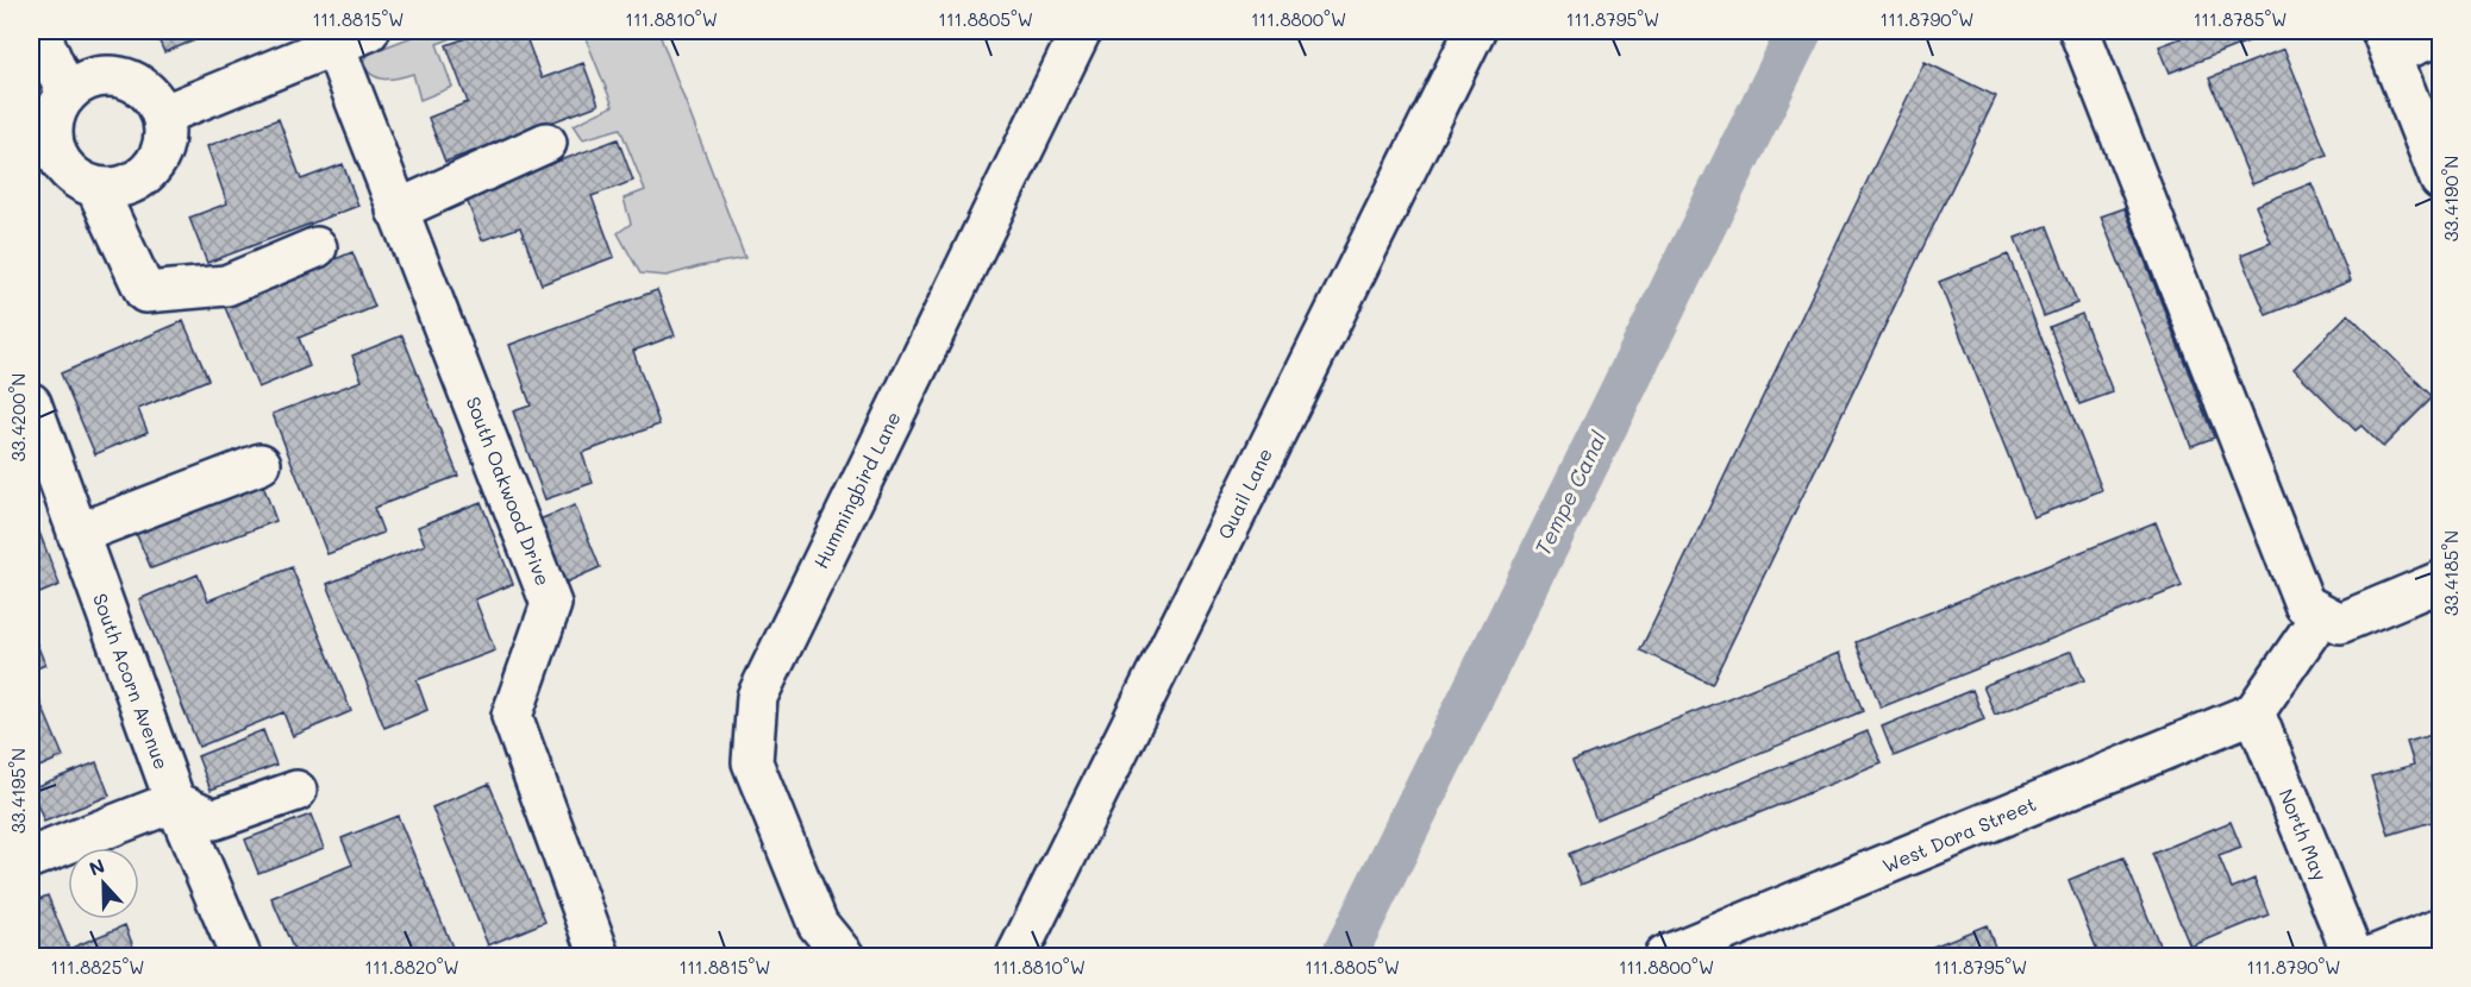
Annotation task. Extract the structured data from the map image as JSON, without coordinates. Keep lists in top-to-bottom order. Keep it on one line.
{"streets":{"street":["Hummingbird Lane","South Oakwood Drive","Quail Lane","South Acorn Avenue","West Dora Street","North May"]},"crossings":[["West Dora Street","North May"]],"water":["Tempe Canal"],"north":"top","coordinates":["111.8815°W","111.8810°W","111.8805°W","111.8800°W","111.8795°W","111.8790°W","111.8785°W","33.4190°N","33.4200°N","33.4185°N","33.4195°N","111.8825°W","111.8820°W"]}
